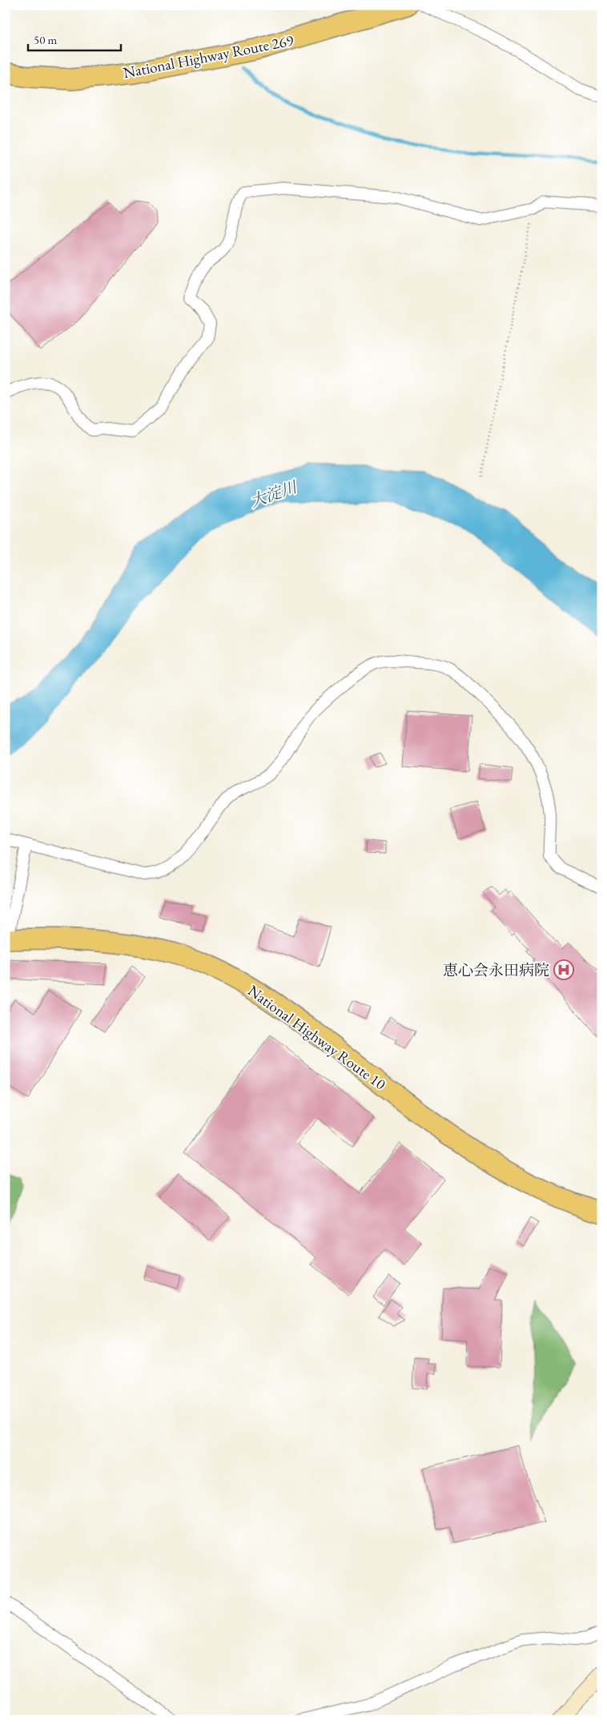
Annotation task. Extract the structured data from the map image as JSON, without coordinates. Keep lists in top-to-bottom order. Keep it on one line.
{"streets":{"highway":["National Highway Route 269","National Highway Route 10"]},"water":["大淀川"],"places":{"hospital":["恵心会永田病院"]},"scale_bar":"50 m"}
